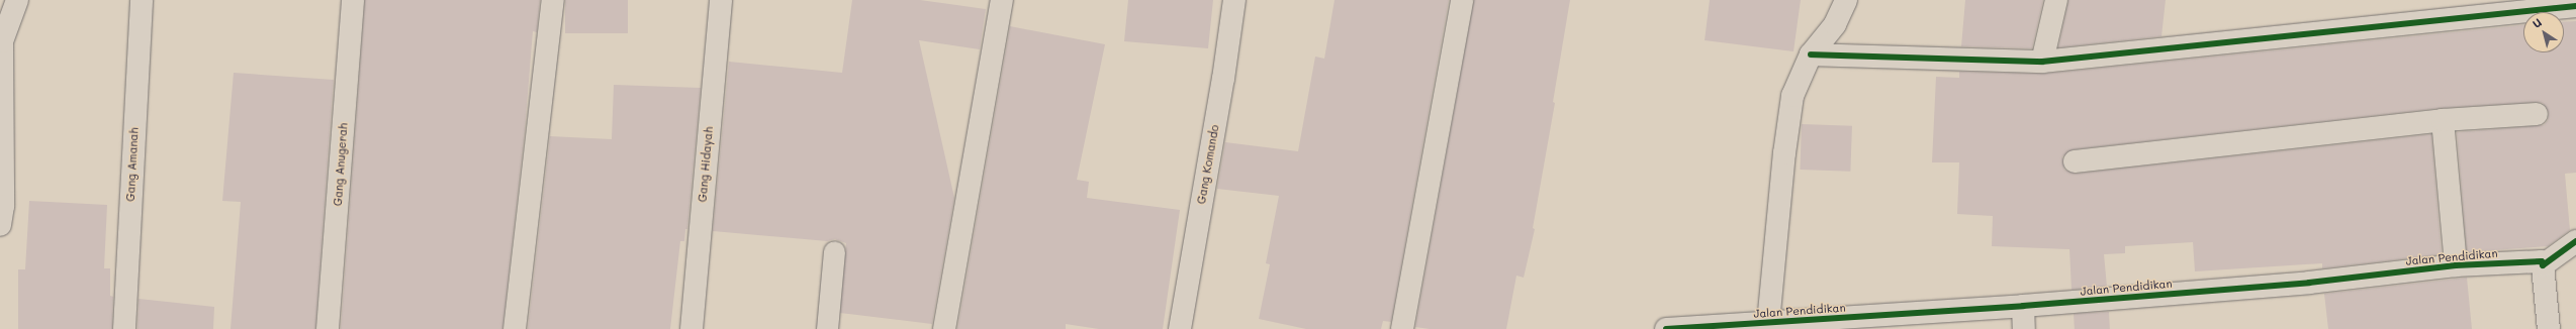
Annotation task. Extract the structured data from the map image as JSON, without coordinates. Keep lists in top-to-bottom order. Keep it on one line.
{"streets":{"street":["Gang Amanah","Gang Anugerah","Gang Hidayah","Gang Komando","Jalan Pendidikan"]},"north":"top left"}
